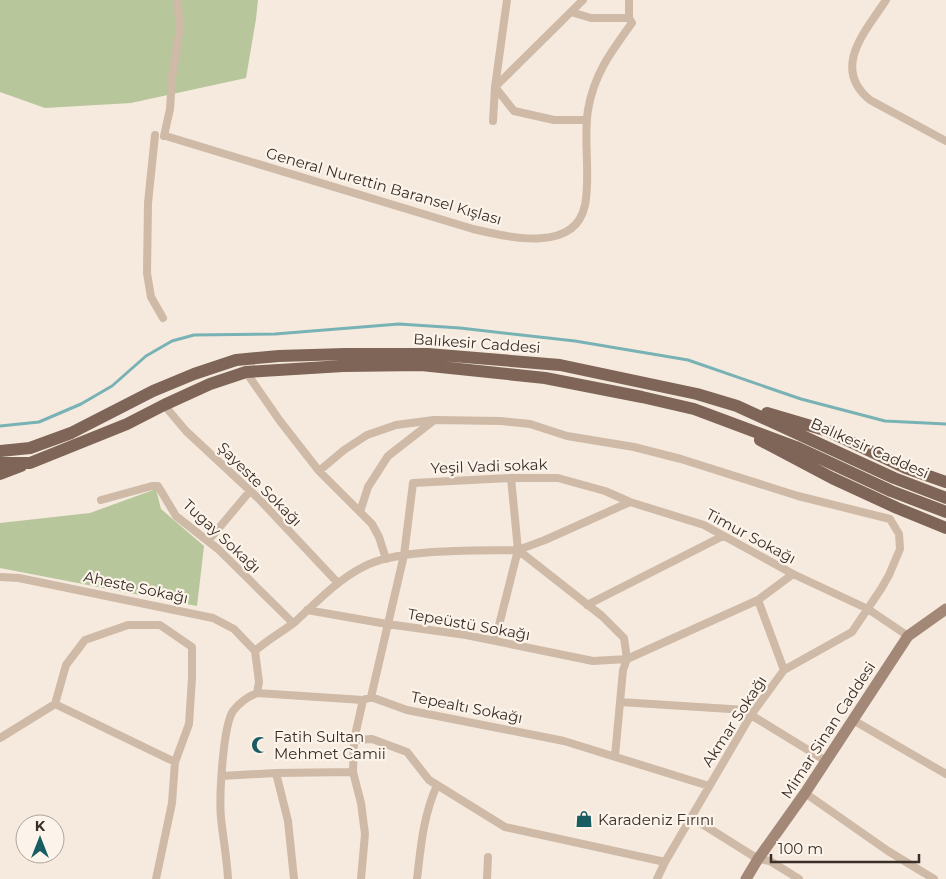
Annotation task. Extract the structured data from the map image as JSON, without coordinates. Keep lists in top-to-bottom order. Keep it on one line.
{"streets":{"main road":["Balıkesir Caddesi","Mimar Sinan Caddesi"],"street":["General Nurettin Baransel Kışlası","Yeşil Vadi sokak","Şayeste Sokağı","Tugay Sokağı","Timur Sokağı","Aheste Sokağı","Tepeüstü Sokağı","Tepealtı Sokağı","Akmar Sokağı"]},"crossings":[["Balıkesir Caddesi","Şayeste Sokağı"],["Yeşil Vadi sokak","Timur Sokağı"],["Yeşil Vadi sokak","Tepeüstü Sokağı"],["Yeşil Vadi sokak","Tepealtı Sokağı"],["Timur Sokağı","Akmar Sokağı"],["Timur Sokağı","Mimar Sinan Caddesi"],["Tepealtı Sokağı","Akmar Sokağı"]],"places":{"mosque":["Fatih Sultan Mehmet Camii"],"shop":["Karadeniz Fırını"]},"scale_bar":"100 m","north":"top"}
